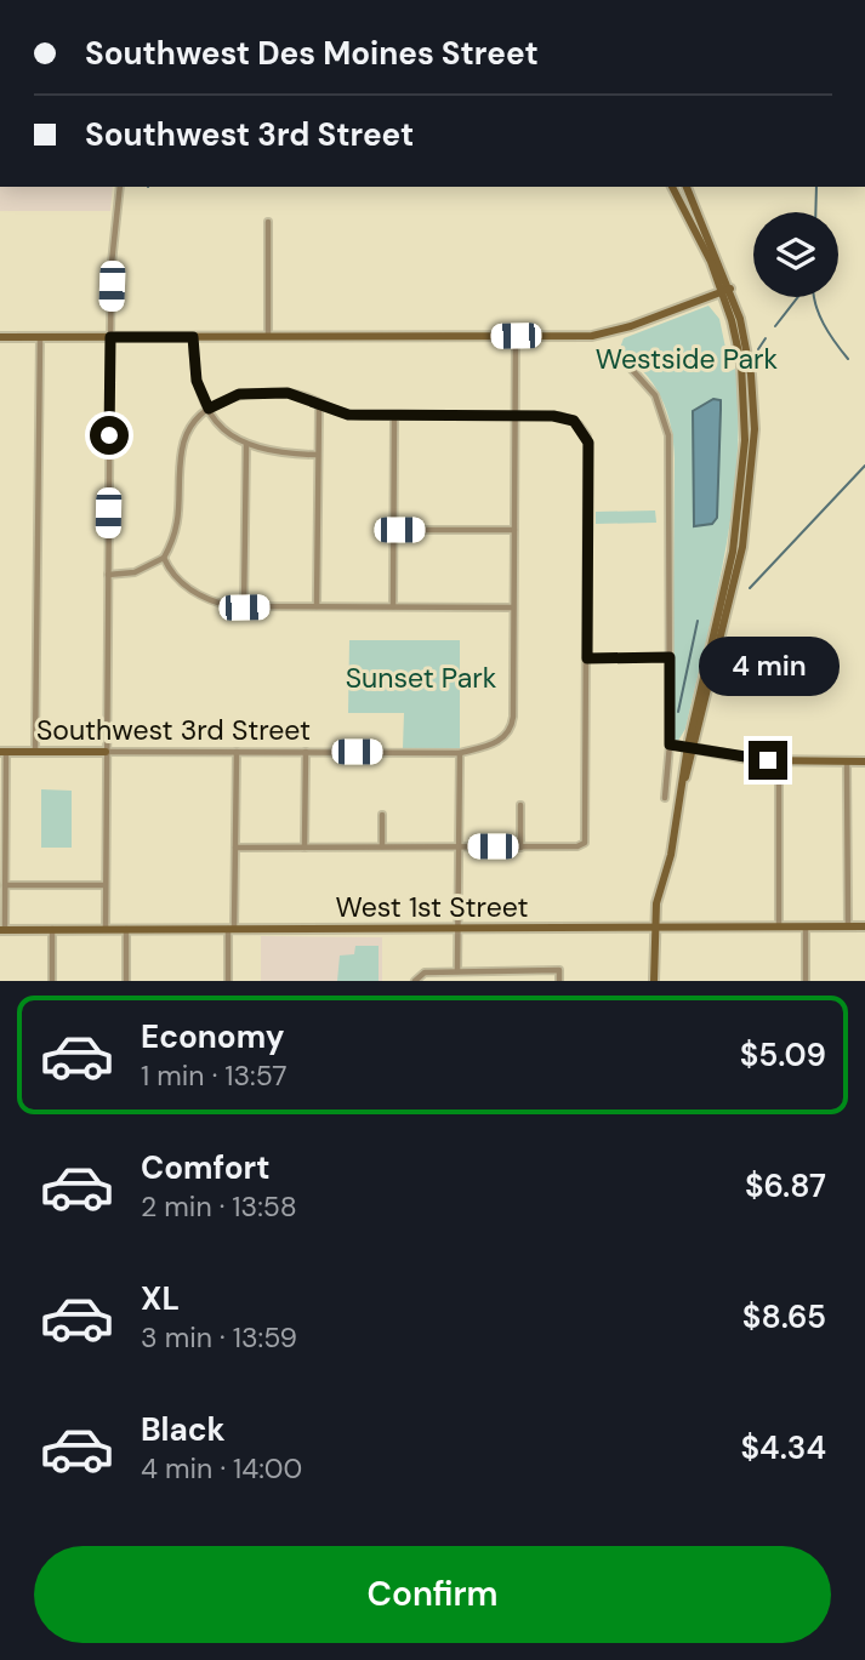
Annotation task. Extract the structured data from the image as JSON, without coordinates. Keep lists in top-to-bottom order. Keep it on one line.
{"streets":{"main road":["Southwest 3rd Street","West 1st Street"]},"parks":["Westside Park","Sunset Park"],"page":{"banner":["Southwest Des Moines Street","Southwest 3rd Street"],"bubble":"4 min","list":[{"name":"Economy","note":"1 min · 13:57","value":"$5.09"},{"name":"Comfort","note":"2 min · 13:58","value":"$6.87"},{"name":"XL","note":"3 min · 13:59","value":"$8.65"},{"name":"Black","note":"4 min · 14:00","value":"$4.34"}],"buttons":"Confirm"}}
